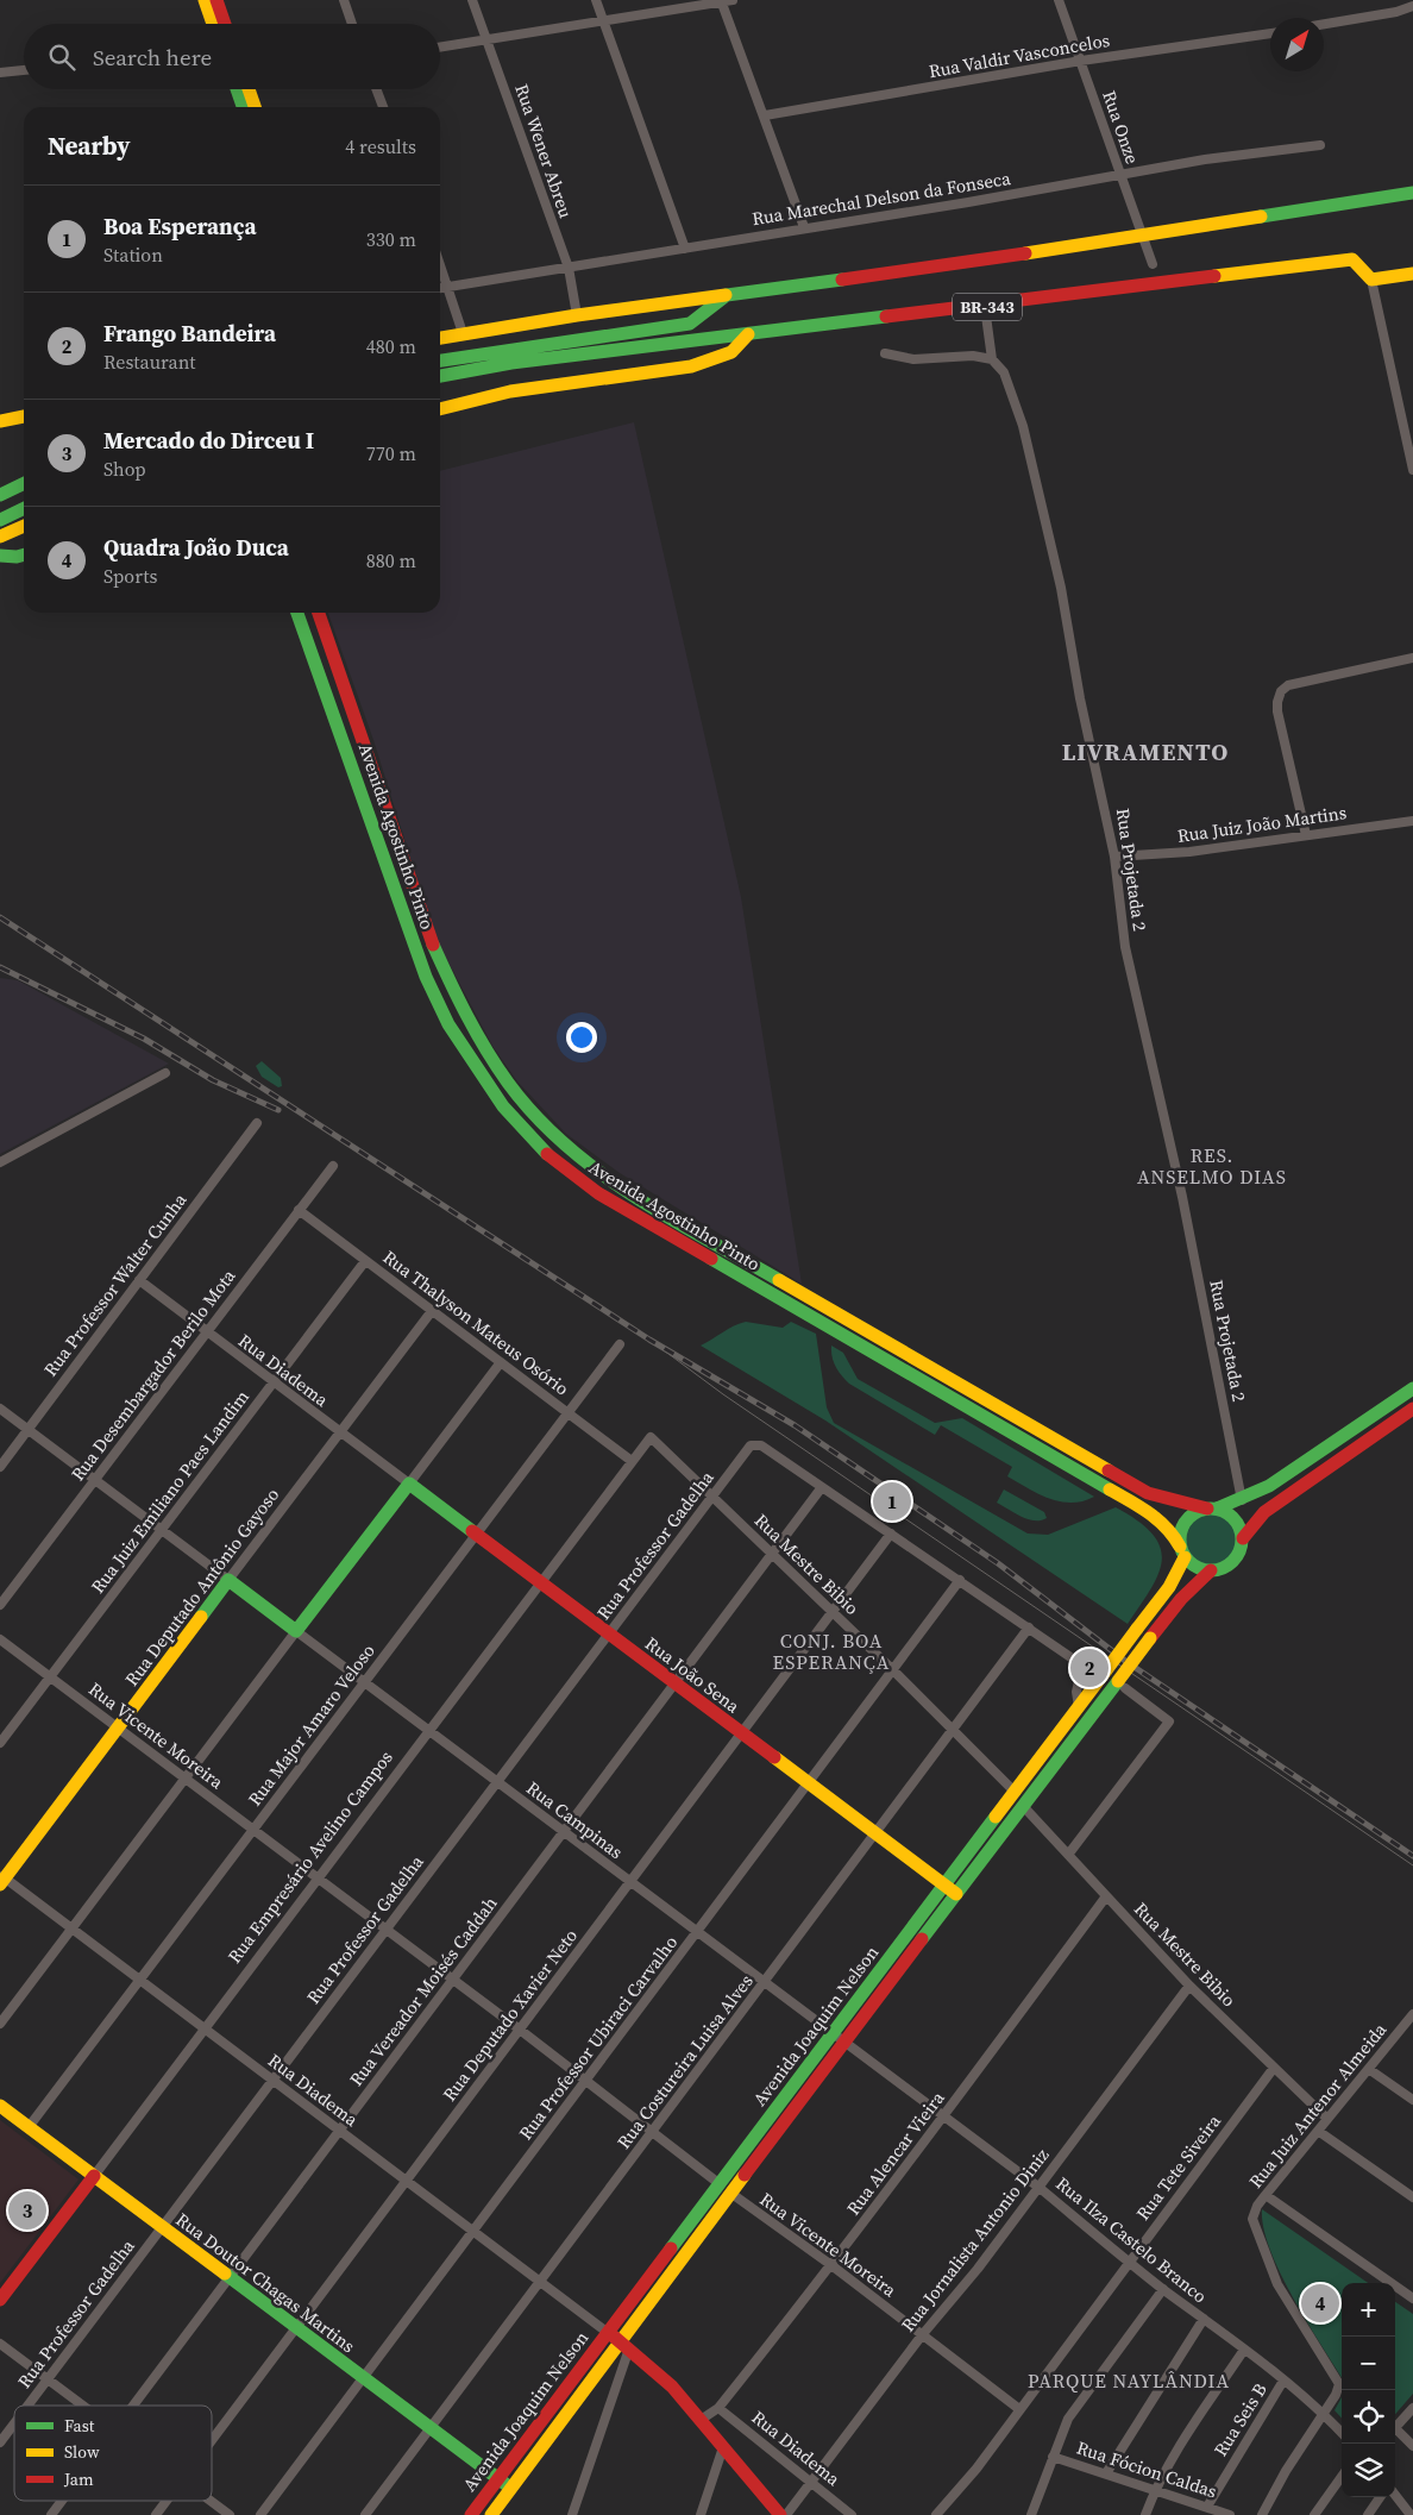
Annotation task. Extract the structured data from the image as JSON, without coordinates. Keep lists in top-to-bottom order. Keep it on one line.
{"streets":{"main road":["BR-343","Avenida Agostinho Pinto","Rua Deputado Antônio Gayoso","Rua João Sena","Rua Empresário Avelino Campos","Avenida Joaquim Nelson","Rua Doutor Chagas Martins"],"street":["Rua Valdir Vasconcelos","Rua Onze","Rua Wener Abreu","Rua Marechal Delson da Fonseca","Rua Juiz João Martins","Rua Projetada 2","Rua Professor Walter Cunha","Rua Thalyson Mateus Osório","Rua Diadema","Rua Desembargador Berilo Mota","Rua Juiz Emiliano Paes Landim","Rua Professor Gadelha","Rua Mestre Bibio","Rua Major Amaro Veloso","Rua Vicente Moreira","Rua Campinas","Rua Vereador Moisés Caddah","Rua Deputado Xavier Neto","Rua Professor Ubiraci Carvalho","Rua Costureira Luisa Alves","Rua Juiz Antenor Almeida","Rua Alencar Vieira","Rua Tete Siveira","Rua Jornalista Antonio Diniz","Rua Ilza Castelo Branco","Rua Seis B","Rua Fócion Caldas"]},"crossings":[["Rua Valdir Vasconcelos","Rua Onze"],["Rua Onze","Rua Marechal Delson da Fonseca"],["Rua Wener Abreu","Rua Marechal Delson da Fonseca"],["Rua Juiz João Martins","Rua Projetada 2"],["Avenida Agostinho Pinto","Avenida Joaquim Nelson"],["Rua Professor Walter Cunha","Rua Diadema"],["Rua Thalyson Mateus Osório","Rua Desembargador Berilo Mota"],["Rua Thalyson Mateus Osório","Rua Juiz Emiliano Paes Landim"],["Rua Thalyson Mateus Osório","Rua Deputado Antônio Gayoso"],["Rua Thalyson Mateus Osório","Rua Major Amaro Veloso"],["Rua Thalyson Mateus Osório","Rua Empresário Avelino Campos"],["Rua Diadema","Rua Desembargador Berilo Mota"],["Rua Diadema","Rua Juiz Emiliano Paes Landim"],["Rua Diadema","Rua Professor Gadelha"],["Rua Diadema","Rua Deputado Antônio Gayoso"],["Rua Diadema","Rua João Sena"],["Rua Diadema","Rua Major Amaro Veloso"],["Rua Diadema","Rua Empresário Avelino Campos"],["Rua Diadema","Rua Vereador Moisés Caddah"],["Rua Diadema","Rua Deputado Xavier Neto"],["Rua Diadema","Avenida Joaquim Nelson"],["Rua Diadema","Rua Professor Ubiraci Carvalho"],["Rua Diadema","Rua Costureira Luisa Alves"],["Rua Diadema","Rua Alencar Vieira"],["Rua Diadema","Rua Jornalista Antonio Diniz"],["Rua Juiz Emiliano Paes Landim","Rua Vicente Moreira"],["Rua Professor Gadelha","Rua Mestre Bibio"],["Rua Professor Gadelha","Rua João Sena"],["Rua Professor Gadelha","Rua Vicente Moreira"],["Rua Professor Gadelha","Rua Campinas"],["Rua Professor Gadelha","Rua Vereador Moisés Caddah"],["Rua Professor Gadelha","Rua Doutor Chagas Martins"],["Rua Mestre Bibio","Rua Empresário Avelino Campos"],["Rua Mestre Bibio","Rua Vereador Moisés Caddah"],["Rua Mestre Bibio","Rua Deputado Xavier Neto"],["Rua Mestre Bibio","Avenida Joaquim Nelson"],["Rua Mestre Bibio","Rua Professor Ubiraci Carvalho"],["Rua Mestre Bibio","Rua Costureira Luisa Alves"],["Rua Mestre Bibio","Rua Juiz Antenor Almeida"],["Rua Mestre Bibio","Rua Alencar Vieira"],["Rua Mestre Bibio","Rua Tete Siveira"],["Rua Mestre Bibio","Rua Jornalista Antonio Diniz"],["Rua Deputado Antônio Gayoso","Rua Vicente Moreira"],["Rua João Sena","Rua Major Amaro Veloso"],["Rua João Sena","Rua Empresário Avelino Campos"],["Rua João Sena","Rua Vereador Moisés Caddah"],["Rua João Sena","Rua Deputado Xavier Neto"],["Rua João Sena","Avenida Joaquim Nelson"],["Rua João Sena","Rua Professor Ubiraci Carvalho"],["Rua João Sena","Rua Costureira Luisa Alves"],["Rua Major Amaro Veloso","Rua Vicente Moreira"],["Rua Major Amaro Veloso","Rua Campinas"],["Rua Major Amaro Veloso","Rua Doutor Chagas Martins"],["Rua Vicente Moreira","Rua Empresário Avelino Campos"],["Rua Vicente Moreira","Rua Vereador Moisés Caddah"],["Rua Vicente Moreira","Rua Deputado Xavier Neto"],["Rua Vicente Moreira","Avenida Joaquim Nelson"],["Rua Vicente Moreira","Rua Professor Ubiraci Carvalho"],["Rua Vicente Moreira","Rua Costureira Luisa Alves"],["Rua Vicente Moreira","Rua Alencar Vieira"],["Rua Vicente Moreira","Rua Tete Siveira"],["Rua Vicente Moreira","Rua Jornalista Antonio Diniz"],["Rua Campinas","Rua Empresário Avelino Campos"],["Rua Campinas","Rua Vereador Moisés Caddah"],["Rua Campinas","Rua Deputado Xavier Neto"],["Rua Campinas","Avenida Joaquim Nelson"],["Rua Campinas","Rua Professor Ubiraci Carvalho"],["Rua Campinas","Rua Costureira Luisa Alves"],["Rua Campinas","Rua Ilza Castelo Branco"],["Rua Empresário Avelino Campos","Rua Doutor Chagas Martins"],["Rua Vereador Moisés Caddah","Rua Doutor Chagas Martins"],["Rua Deputado Xavier Neto","Rua Doutor Chagas Martins"],["Avenida Joaquim Nelson","Rua Ilza Castelo Branco"],["Avenida Joaquim Nelson","Rua Doutor Chagas Martins"],["Rua Professor Ubiraci Carvalho","Rua Doutor Chagas Martins"],["Rua Costureira Luisa Alves","Rua Doutor Chagas Martins"],["Rua Juiz Antenor Almeida","Rua Ilza Castelo Branco"],["Rua Alencar Vieira","Rua Ilza Castelo Branco"],["Rua Tete Siveira","Rua Ilza Castelo Branco"],["Rua Jornalista Antonio Diniz","Rua Ilza Castelo Branco"],["Rua Ilza Castelo Branco","Rua Seis B"],["Rua Seis B","Rua Fócion Caldas"]],"districts":["LIVRAMENTO","RES. ANSELMO DIAS","CONJ. BOA ESPERANÇA","PARQUE NAYLÂNDIA"],"legend":["Fast","Slow","Jam"],"north":"top right","page":{"search":"Search here","heading":["Nearby","4 results"],"list":[{"mark":"1","name":"Boa Esperança","note":"Station","value":"330 m"},{"mark":"2","name":"Frango Bandeira","note":"Restaurant","value":"480 m"},{"mark":"3","name":"Mercado do Dirceu I","note":"Shop","value":"770 m"},{"mark":"4","name":"Quadra João Duca","note":"Sports","value":"880 m"}],"pins":["1","2","3","4"],"map_buttons":["+","−"]}}
